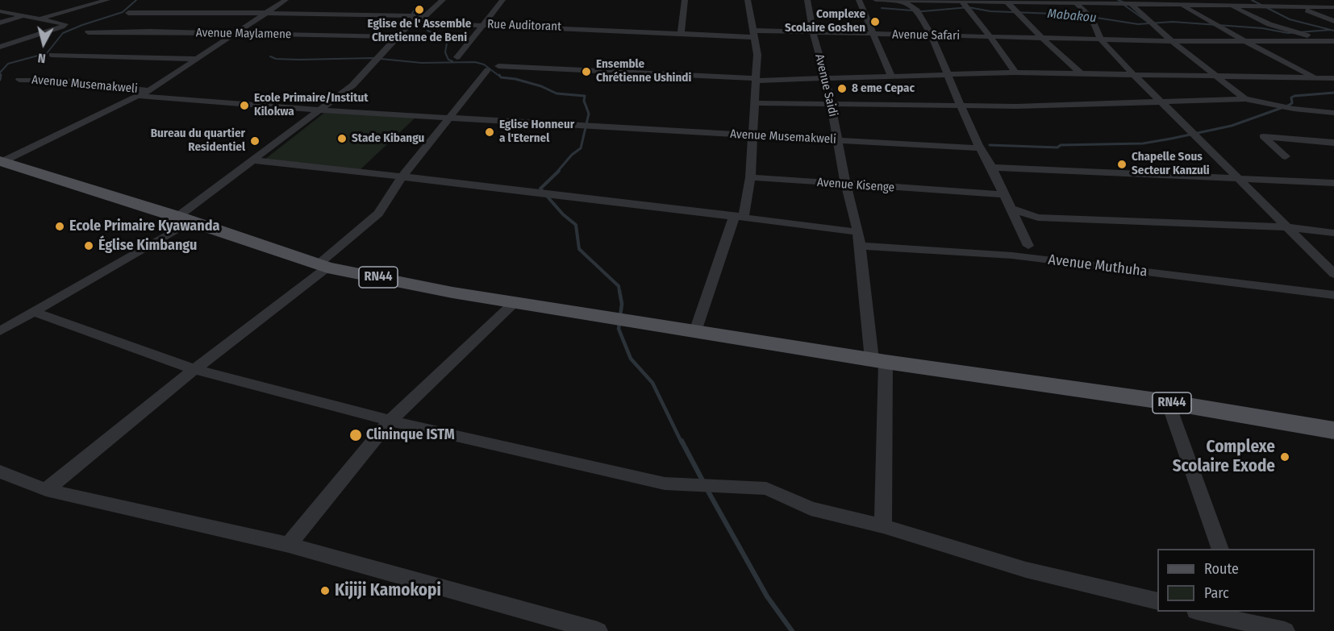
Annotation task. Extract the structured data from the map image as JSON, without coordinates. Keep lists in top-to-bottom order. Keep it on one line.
{"streets":{"main road":["RN44"],"street":["Rue Auditorant","Avenue Maylamene","Avenue Safari","Avenue Musemakweli","Avenue Saidi","Avenue Kisenge","Avenue Muthuha"]},"crossings":[["Rue Auditorant","Avenue Safari"],["Avenue Safari","Avenue Saidi"],["Avenue Musemakweli","Avenue Saidi"],["Avenue Saidi","Avenue Kisenge"],["Avenue Saidi","Avenue Muthuha"],["Avenue Saidi","RN44"]],"water":["Mabakou"],"places":["Eglise de l' Assemble Chretienne de Beni","Complexe Scolaire Goshen","Ensemble Chrétienne Ushindi","8 eme Cepac","Ecole Primaire/Institut Kilokwa","Eglise Honneur a l'Eternel","Stade Kibangu","Bureau du quartier Residentiel","Chapelle Sous Secteur Kanzuli","Ecole Primaire Kyawanda","Église Kimbangu","Clininque ISTM","Complexe Scolaire Exode","Kijiji Kamokopi"],"legend":["Route","Parc"],"north":"bottom"}
